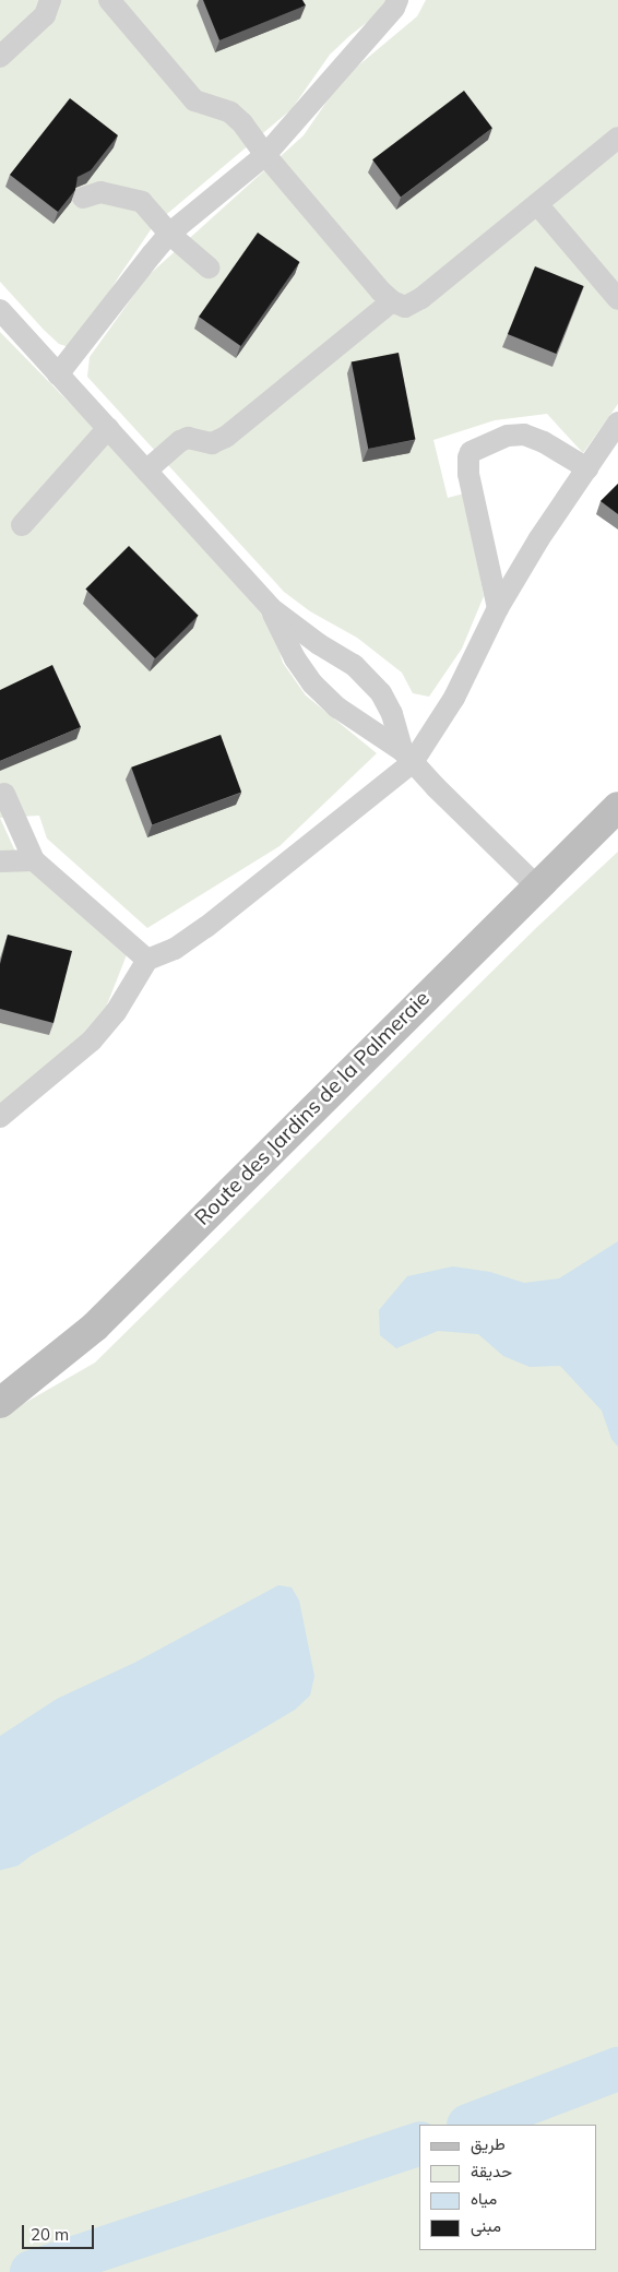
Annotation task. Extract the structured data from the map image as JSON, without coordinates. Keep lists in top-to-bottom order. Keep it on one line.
{"streets":{"street":["Route des Jardins de la Palmeraie"]},"legend":["طريق","حديقة","مياه","مبنى"],"scale_bar":"20 m"}
